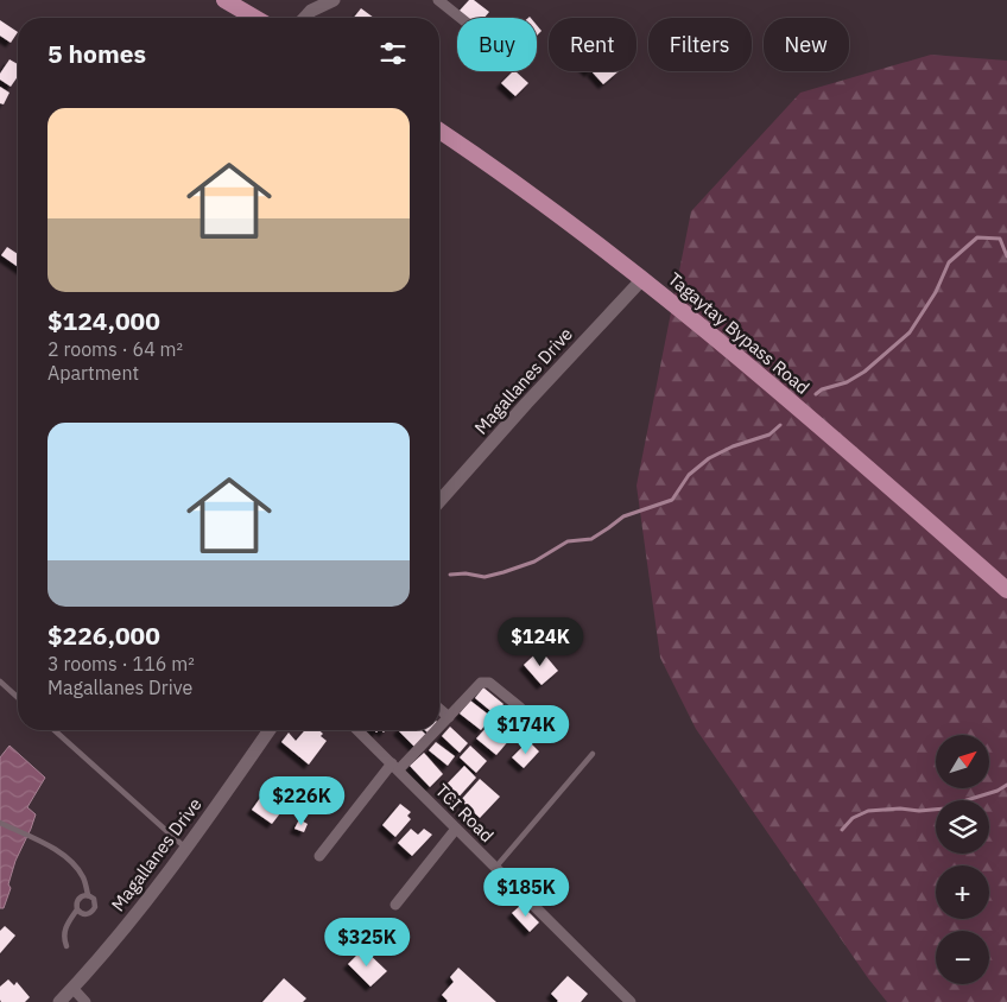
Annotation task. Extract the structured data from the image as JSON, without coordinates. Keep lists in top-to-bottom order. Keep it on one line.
{"streets":{"main road":["Tagaytay Bypass Road"],"street":["Magallanes Drive","TCI Road"]},"crossings":[["Tagaytay Bypass Road","Magallanes Drive"]],"north":"top right","page":{"chip":["Buy","Rent","Filters","New"],"heading":"5 homes","list":[{"name":"$124,000","note":"2 rooms · 64 m² · Apartment"},{"name":"$226,000","note":"3 rooms · 116 m² · Magallanes Drive"}],"price":["$124K","$174K","$226K","$185K","$325K"],"map_buttons":["+","−"]}}
